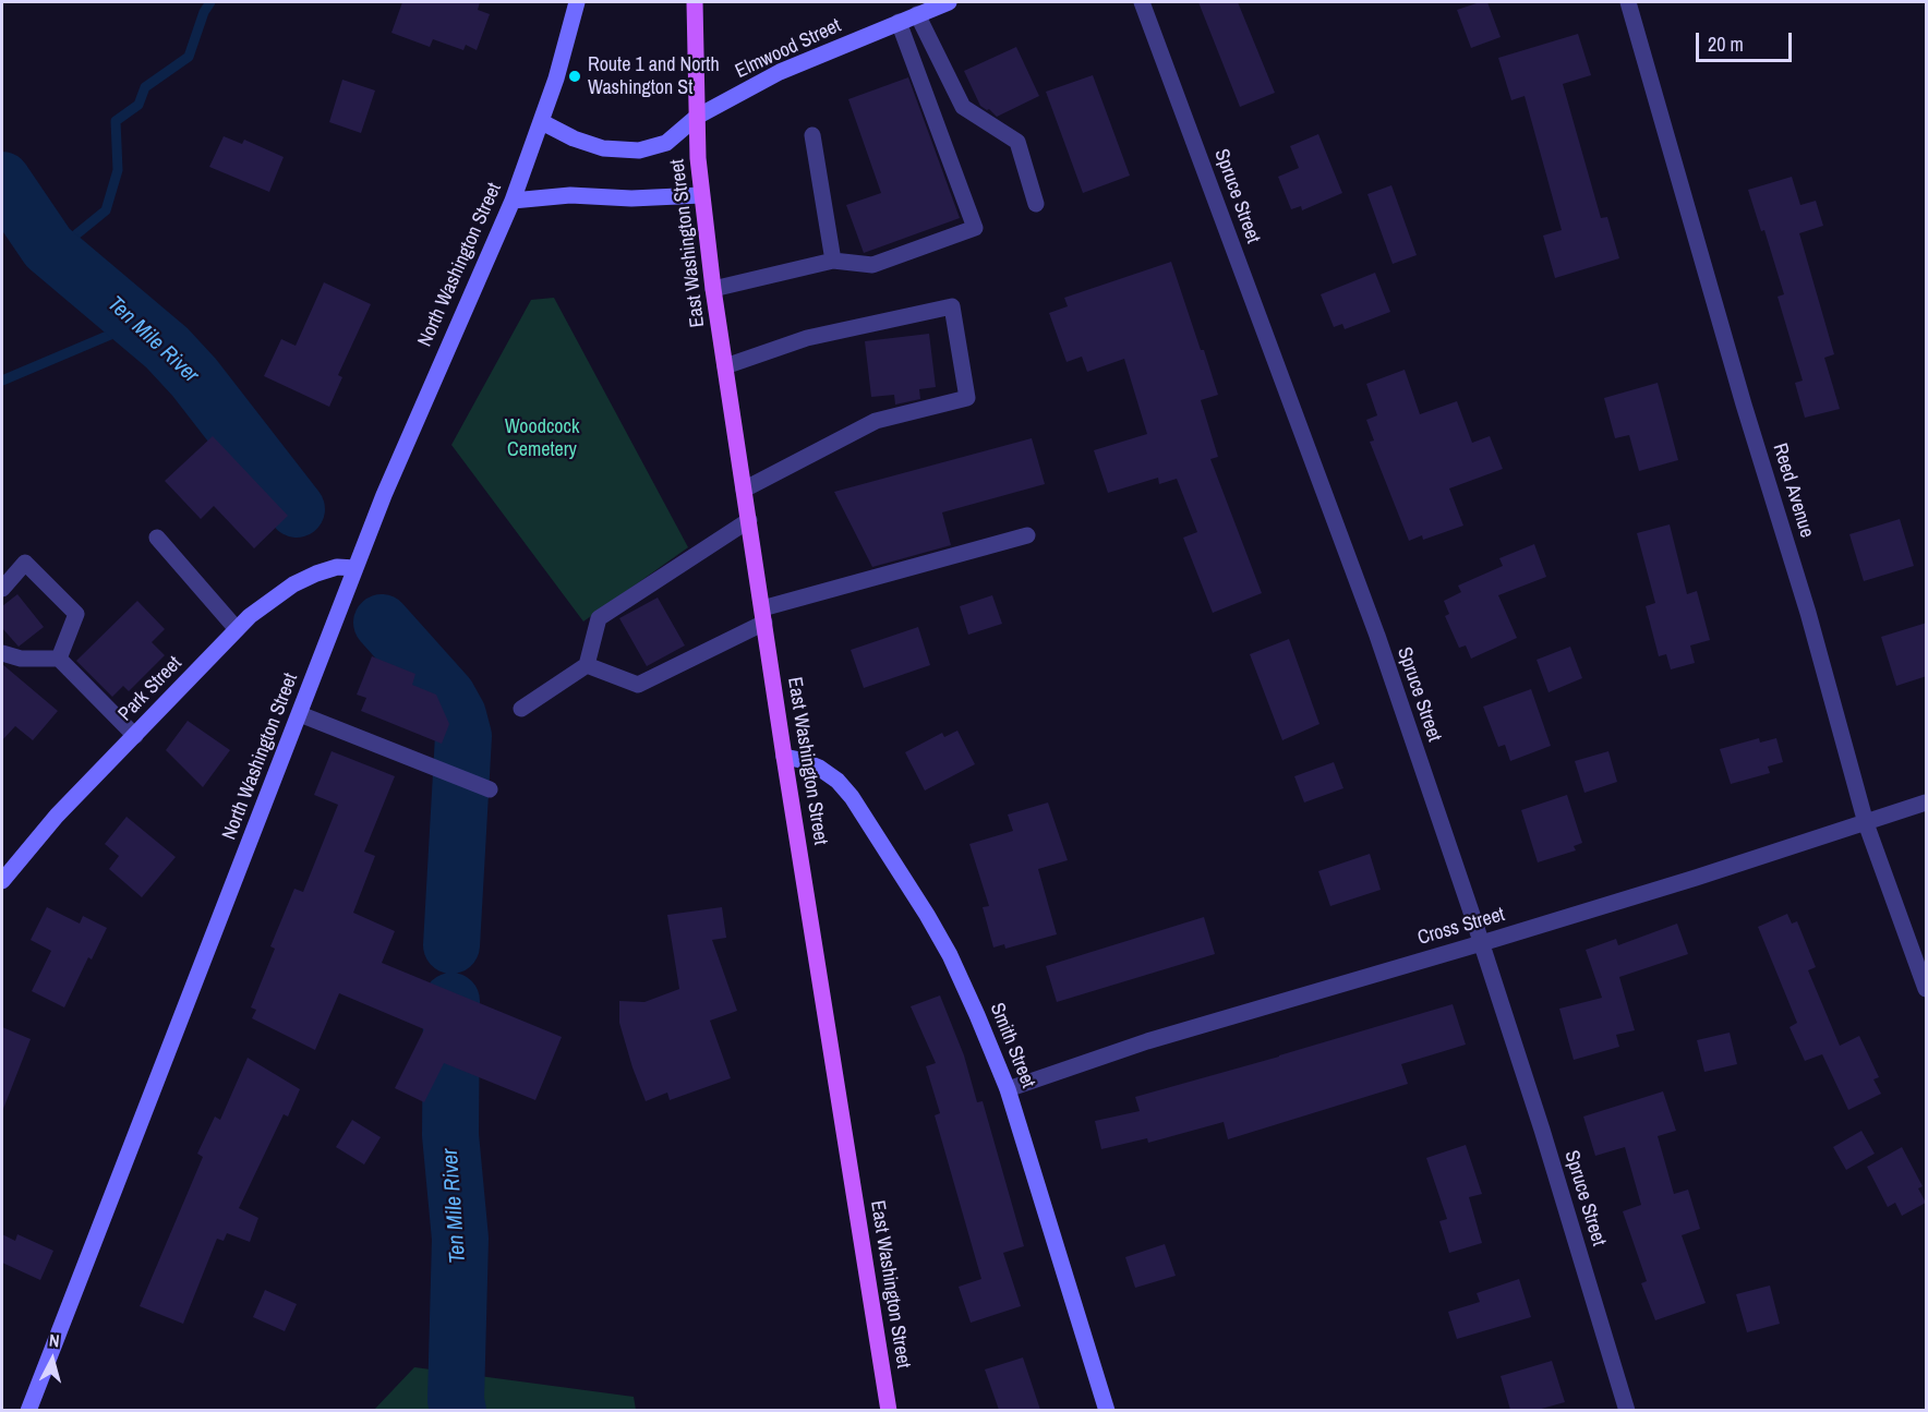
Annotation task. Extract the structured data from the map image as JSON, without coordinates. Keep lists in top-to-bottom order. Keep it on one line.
{"streets":{"main road":["Elmwood Street","East Washington Street","North Washington Street","Park Street","Smith Street"],"street":["Spruce Street","Reed Avenue","Cross Street"]},"crossings":[["Elmwood Street","East Washington Street"],["Elmwood Street","North Washington Street"],["Spruce Street","Cross Street"],["East Washington Street","Smith Street"],["North Washington Street","Park Street"],["Reed Avenue","Cross Street"],["Cross Street","Smith Street"]],"water":["Ten Mile River"],"parks":["Woodcock Cemetery"],"places":["Route 1 and North Washington St"],"scale_bar":"20 m","north":"top"}
